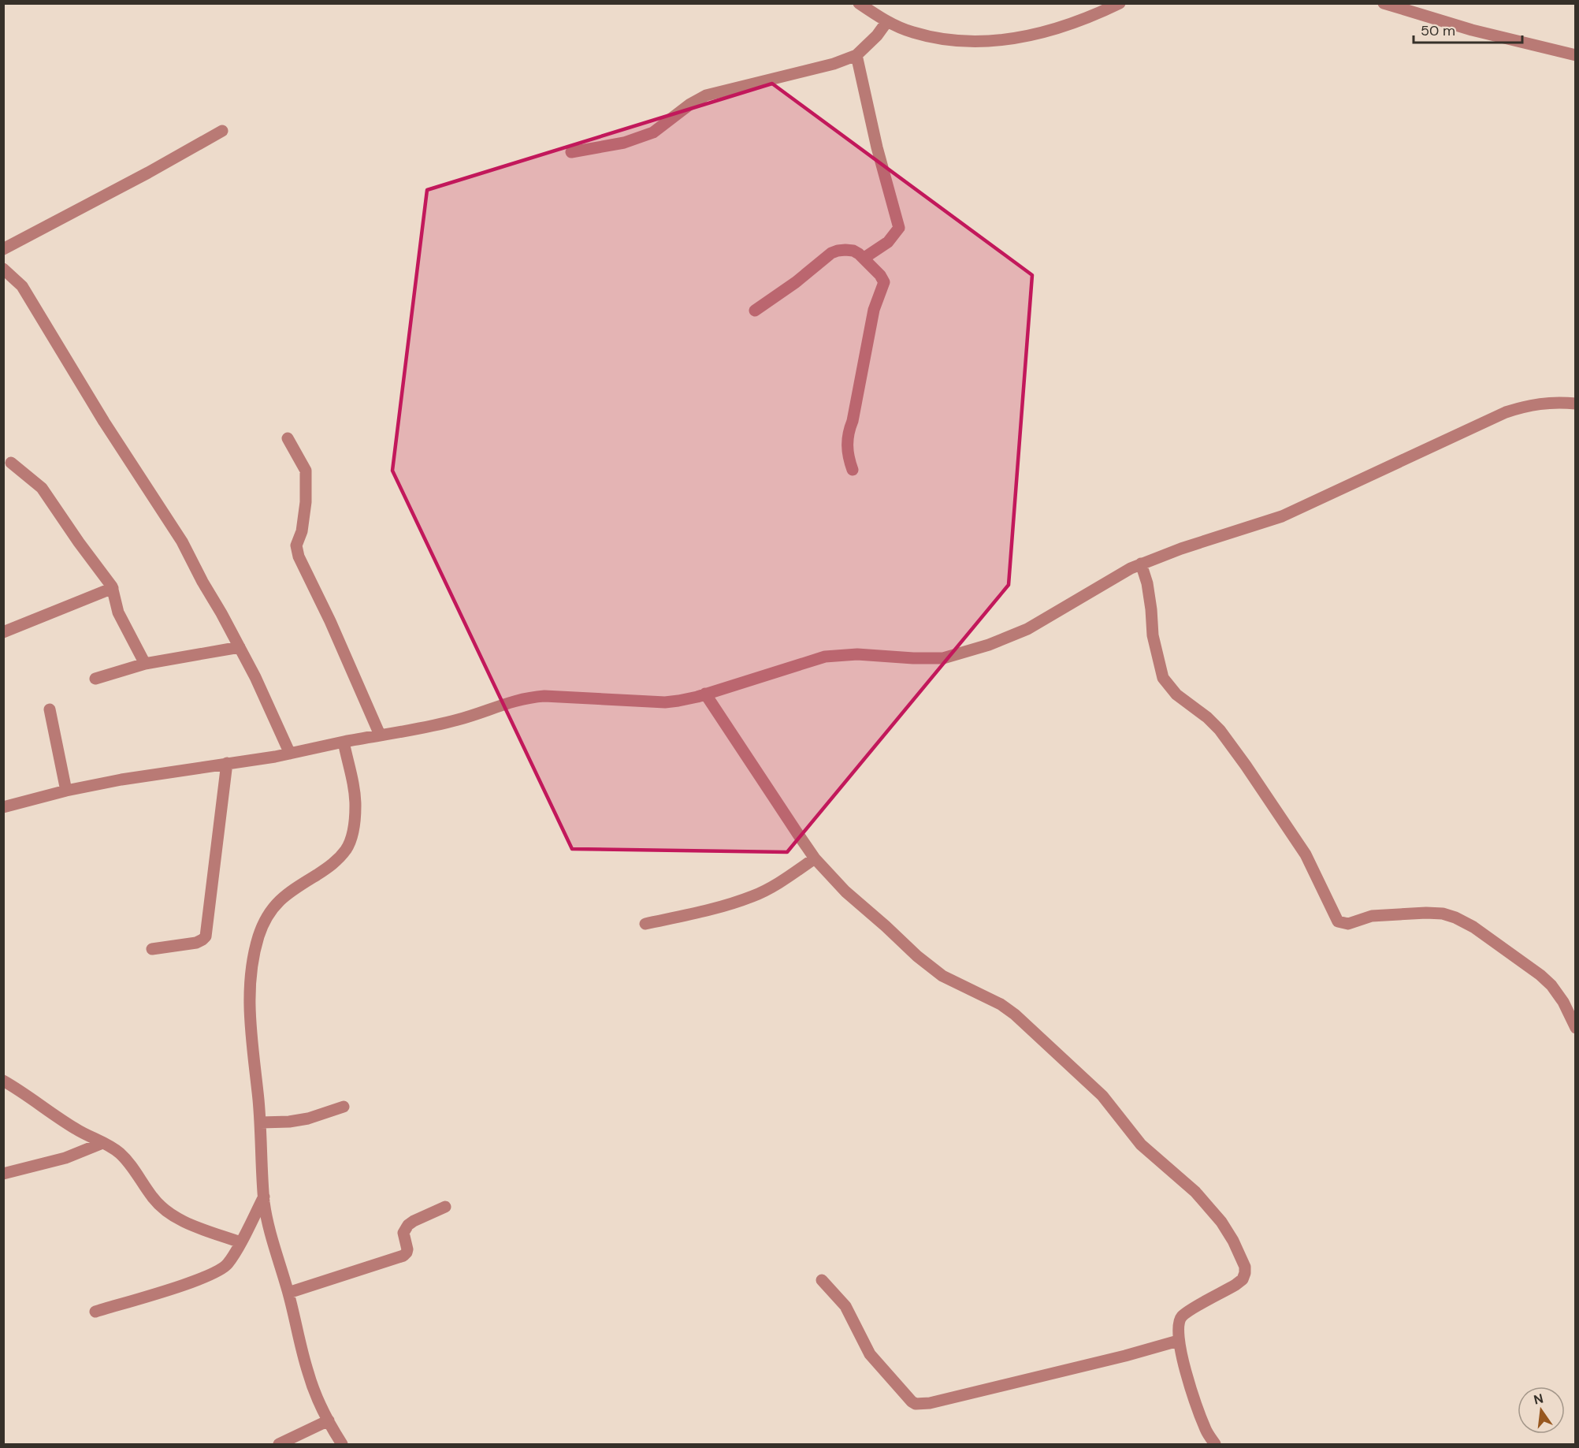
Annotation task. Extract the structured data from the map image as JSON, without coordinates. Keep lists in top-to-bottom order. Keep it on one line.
{"scale_bar":"50 m","north":"top"}
